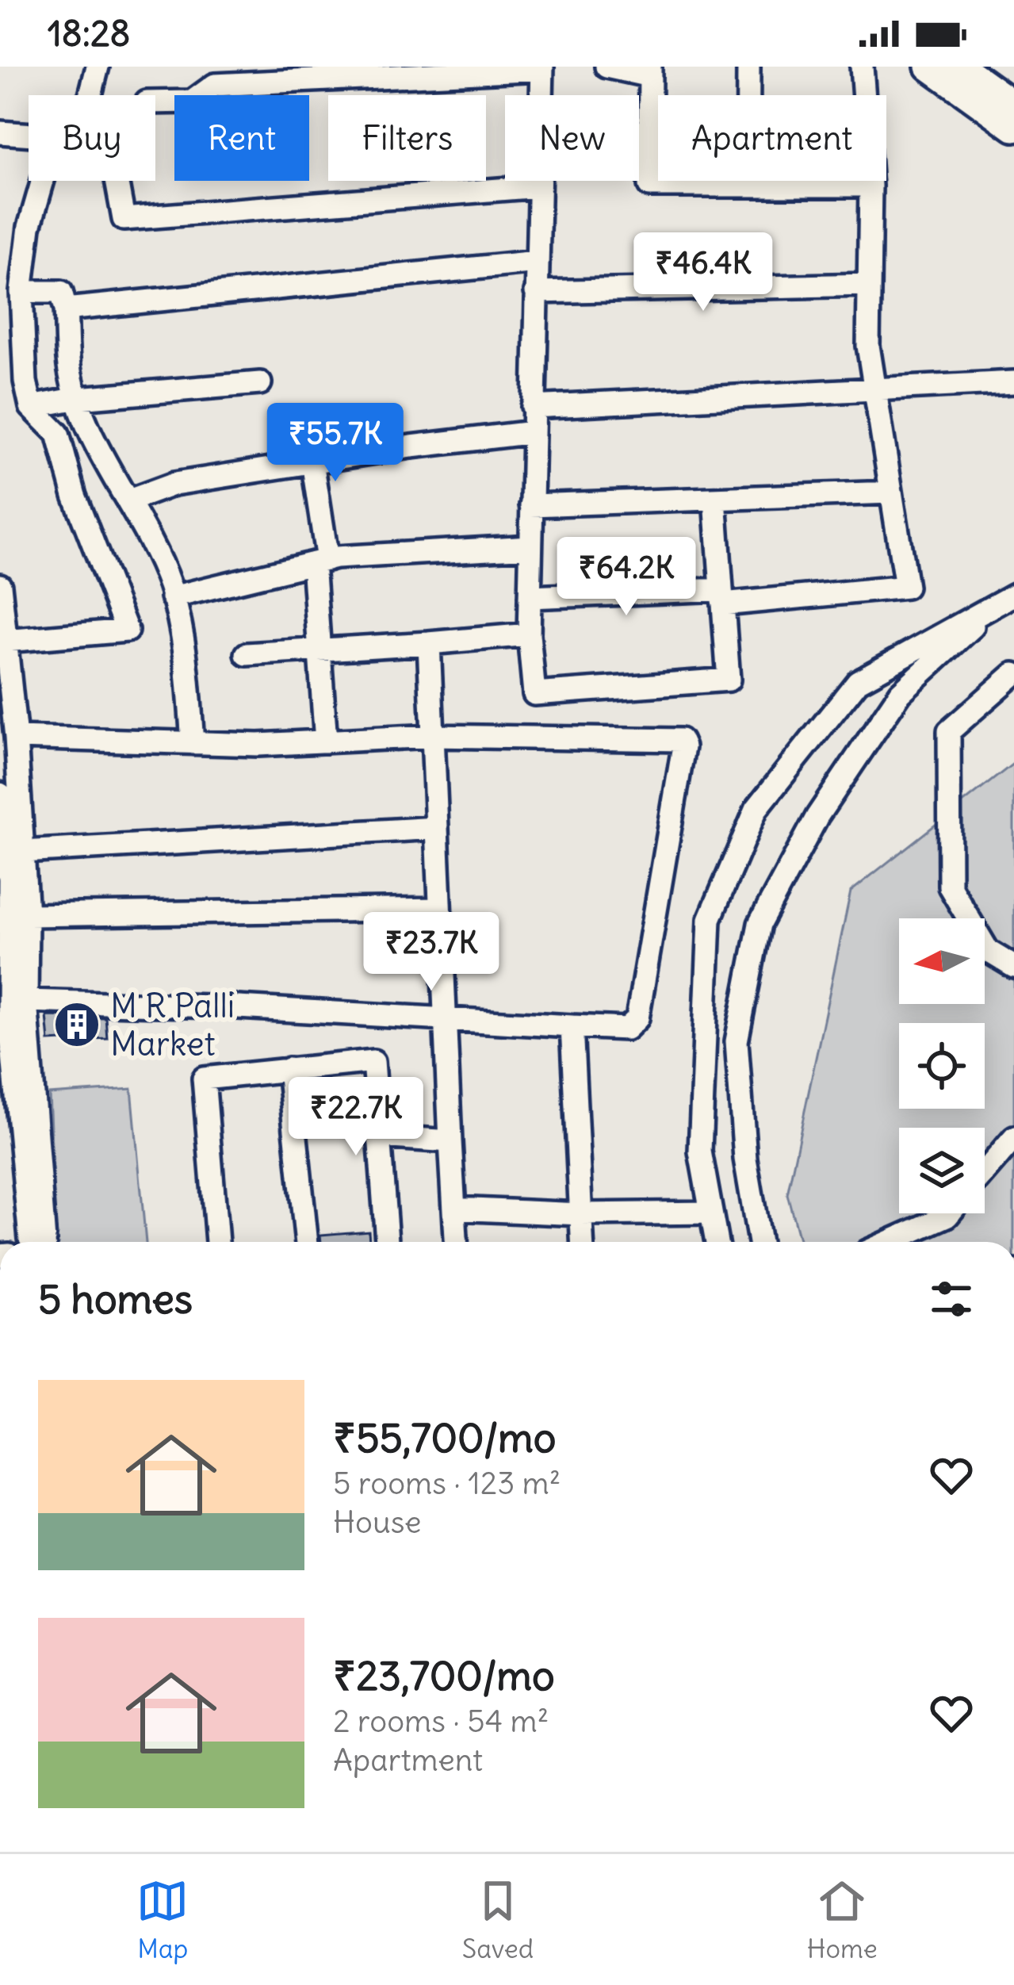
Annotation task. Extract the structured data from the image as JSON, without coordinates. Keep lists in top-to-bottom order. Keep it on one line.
{"places":{"building":["M R Palli Market"]},"north":"left","page":{"status":"18:28","chip":["Buy","Rent","Filters","New","Apartment"],"price":["₹46.4K","₹55.7K","₹64.2K","₹23.7K","₹22.7K"],"heading":"5 homes","list":[{"name":"₹55,700/mo","note":"5 rooms · 123 m² · House"},{"name":"₹23,700/mo","note":"2 rooms · 54 m² · Apartment"}],"tabs":["Map","Saved","Home"]}}
